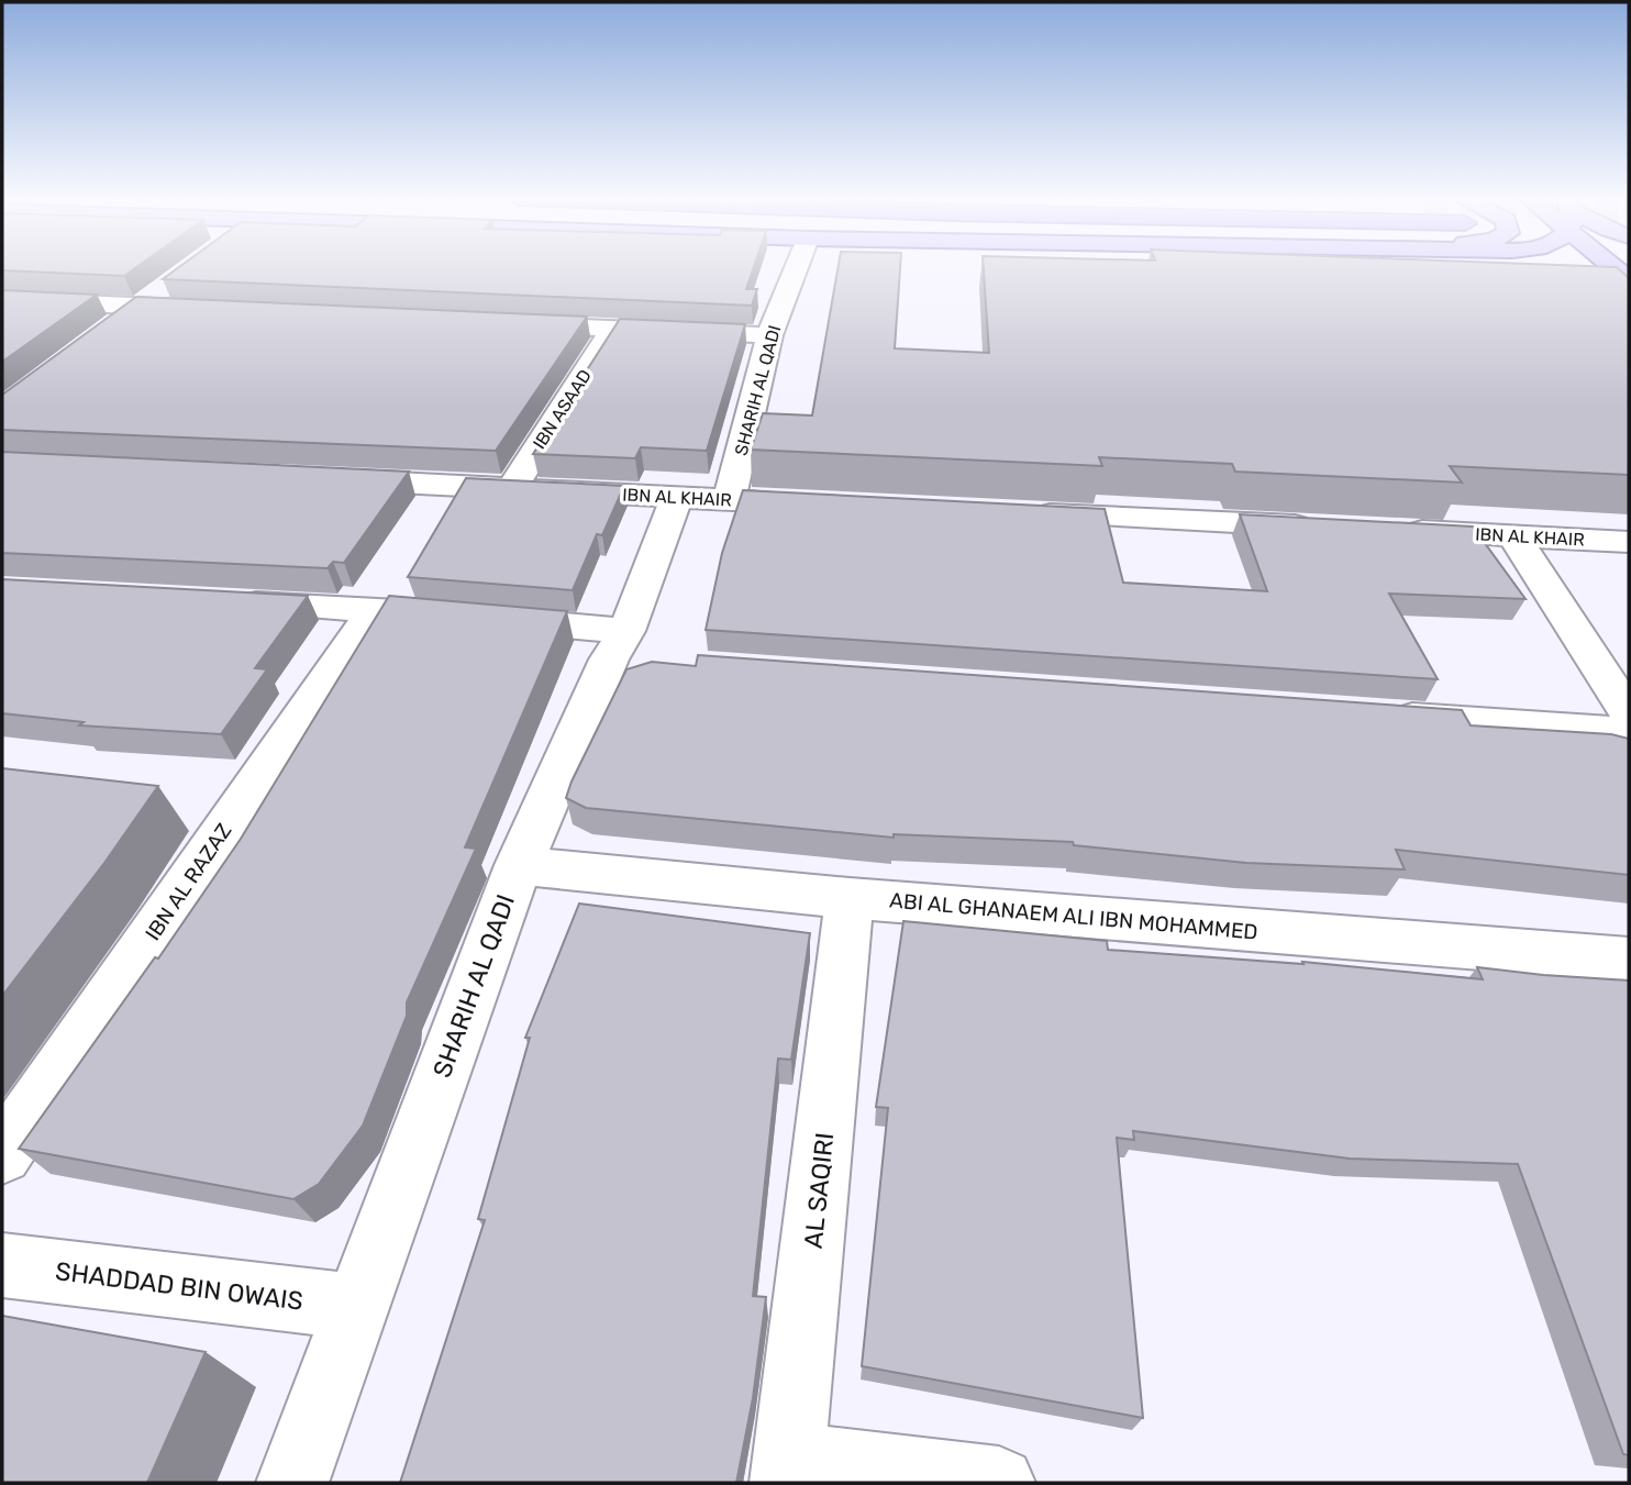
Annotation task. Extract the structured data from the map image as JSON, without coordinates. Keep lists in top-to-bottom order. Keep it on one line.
{"streets":{"street":["SHARIH AL QADI","IBN ASAAD","IBN AL KHAIR","IBN AL RAZAZ","ABI AL GHANAEM ALI IBN MOHAMMED","AL SAQIRI","SHADDAD BIN OWAIS"]},"crossings":[["SHARIH AL QADI","IBN AL KHAIR"],["SHARIH AL QADI","ABI AL GHANAEM ALI IBN MOHAMMED"],["SHARIH AL QADI","SHADDAD BIN OWAIS"],["IBN ASAAD","IBN AL KHAIR"],["ABI AL GHANAEM ALI IBN MOHAMMED","AL SAQIRI"]]}
